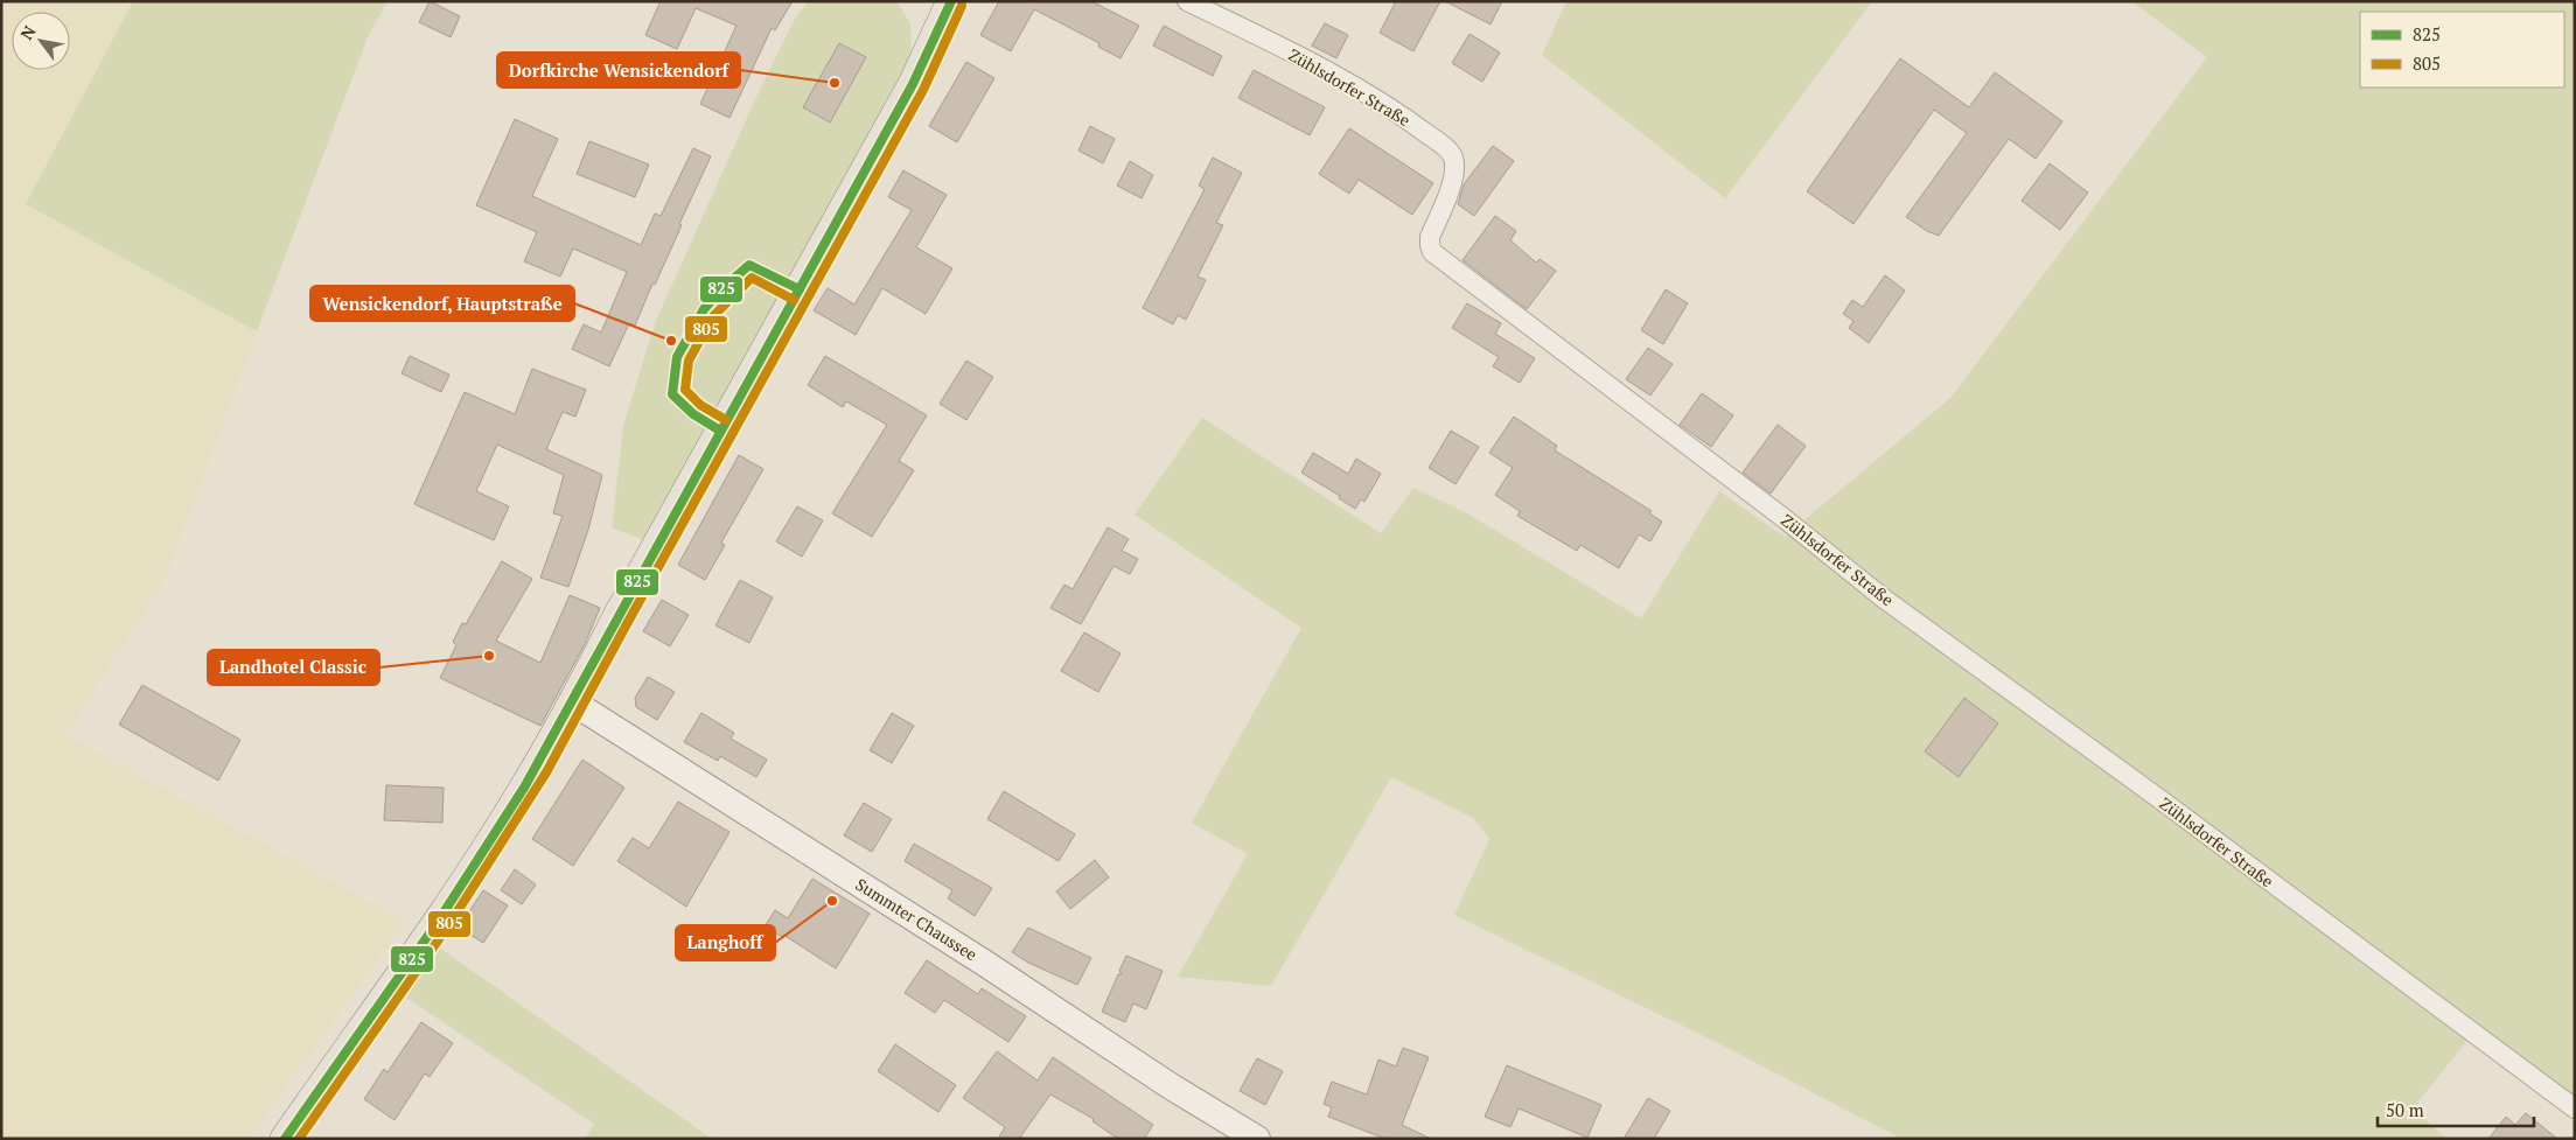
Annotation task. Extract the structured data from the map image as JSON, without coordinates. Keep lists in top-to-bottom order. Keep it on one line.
{"streets":{"main road":["Summter Chaussee"],"street":["Zühlsdorfer Straße"]},"places":["Dorfkirche Wensickendorf","Wensickendorf, Hauptstraße","Landhotel Classic","Langhoff"],"lines":["transit line 825","transit line 805"],"legend":["825","805"],"scale_bar":"50 m","north":"top left"}
